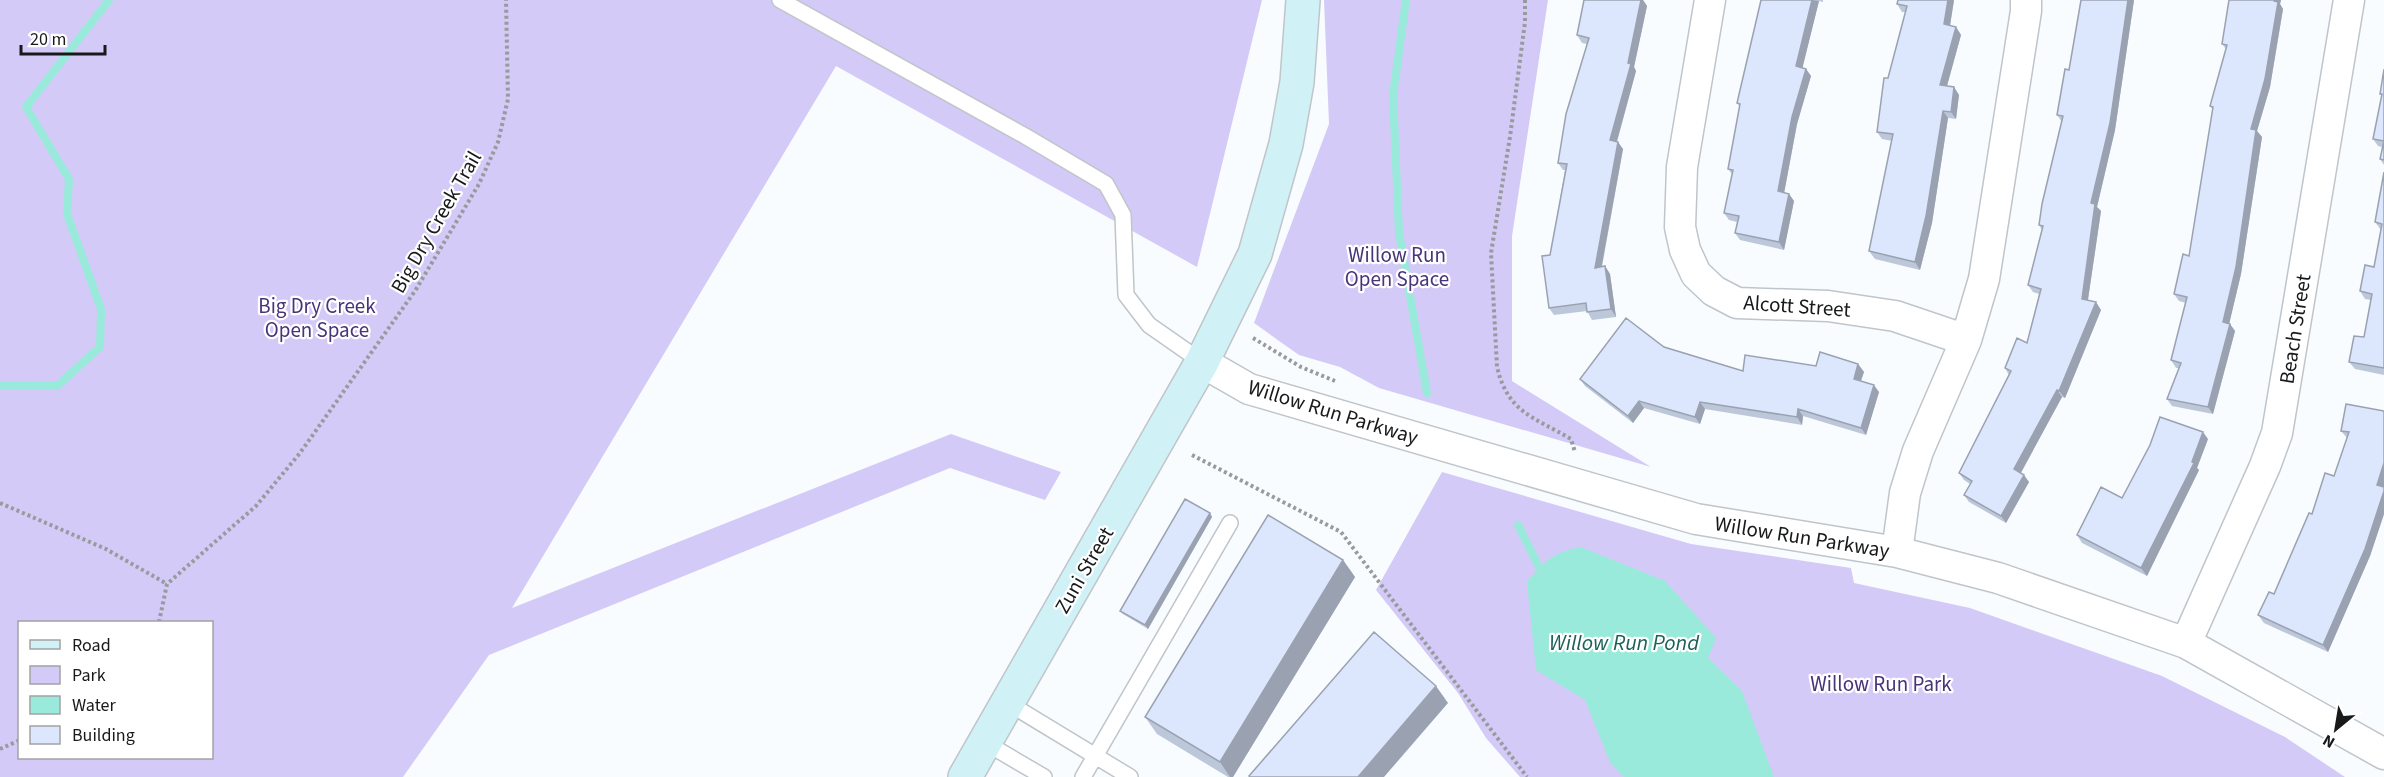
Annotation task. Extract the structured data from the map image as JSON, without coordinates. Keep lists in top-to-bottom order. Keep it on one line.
{"streets":{"main road":["Zuni Street"],"street":["Alcott Street","Beach Street","Willow Run Parkway"],"path":["Big Dry Creek Trail"]},"crossings":[["Beach Street","Willow Run Parkway"],["Willow Run Parkway","Zuni Street"]],"water":["Willow Run Pond"],"parks":["Willow Run Open Space","Big Dry Creek Open Space","Willow Run Park"],"legend":["Road","Park","Water","Building"],"scale_bar":"20 m","north":"bottom left"}
